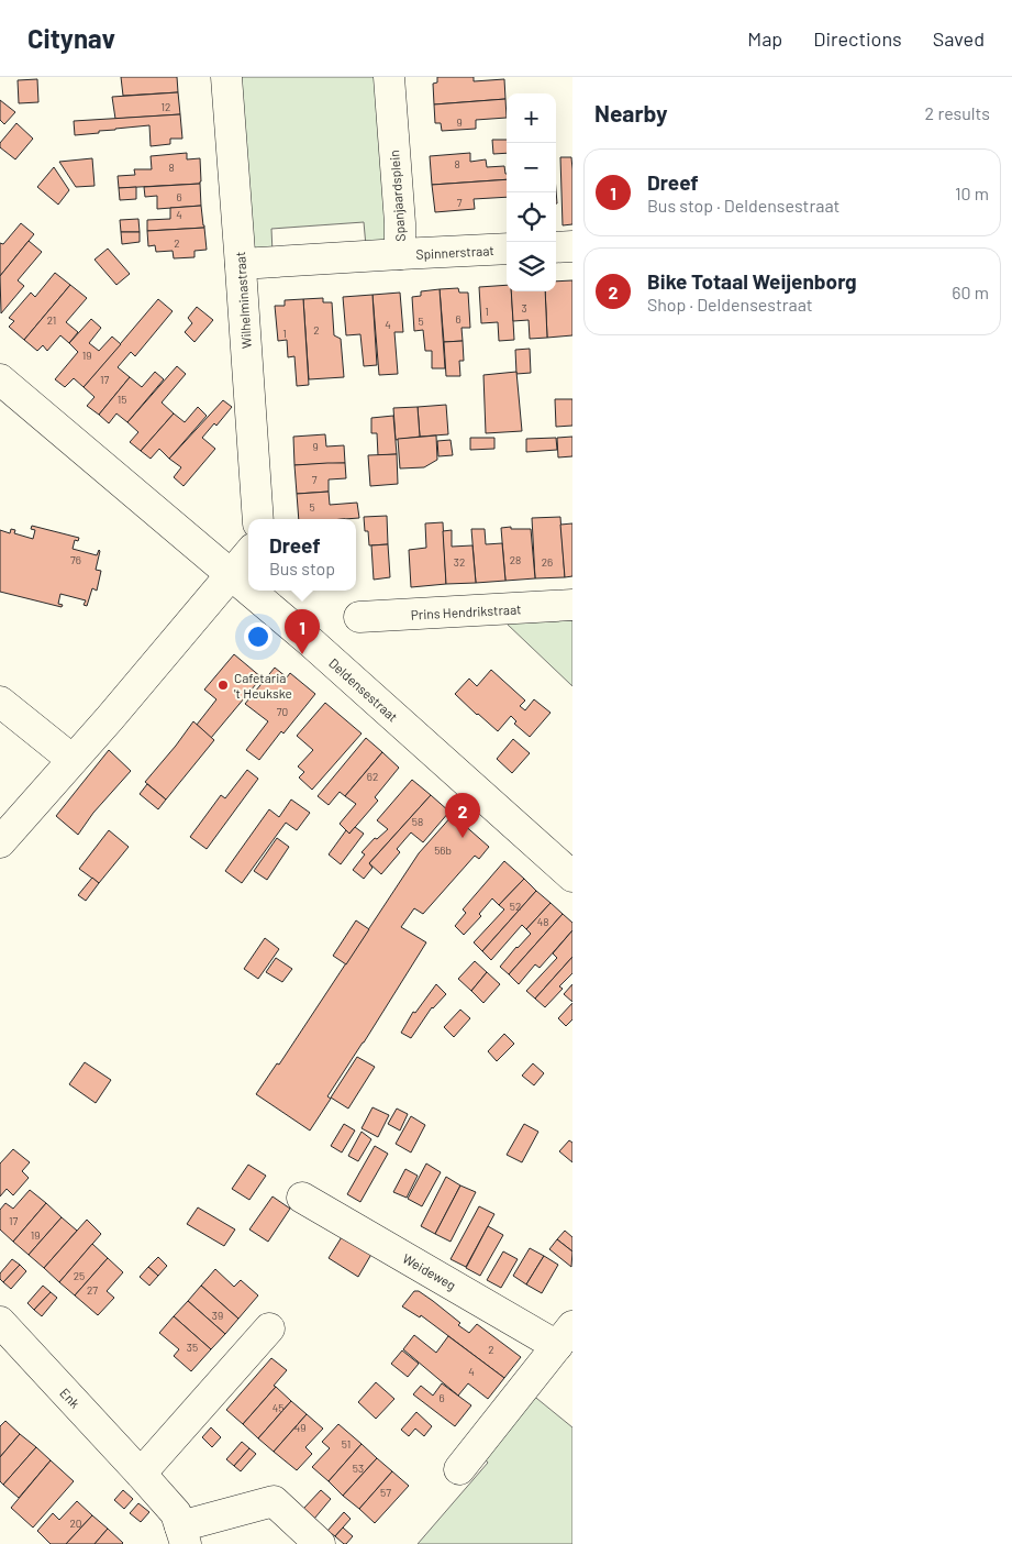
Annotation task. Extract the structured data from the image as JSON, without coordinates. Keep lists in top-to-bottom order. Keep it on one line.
{"streets":{"street":["Spanjaardsplein","Spinnerstraat","Wilhelminastraat","Prins Hendrikstraat","Deldensestraat","Weideweg","Enk"]},"crossings":[["Spanjaardsplein","Spinnerstraat"],["Spanjaardsplein","Wilhelminastraat"]],"places":["Cafetaria 't Heukske"],"house_numbers":["12","9","8","8","6","7","4","2","3","1","6","21","5","4","2","1","19","17","15","9","7","5","76","28","32","26","70","62","58","56b","52","48","17","19","25","27","39","35","2","4","6","45","49","51","53","57","20"],"page":{"header":"Citynav","nav":["Map","Directions","Saved"],"heading":["Nearby","2 results"],"map_buttons":["+","−"],"list":[{"mark":"1","name":"Dreef","note":"Bus stop · Deldensestraat","value":"10 m"},{"mark":"2","name":"Bike Totaal Weijenborg","note":"Shop · Deldensestraat","value":"60 m"}],"popup":["Dreef","Bus stop"],"pins":["1","2"]}}
